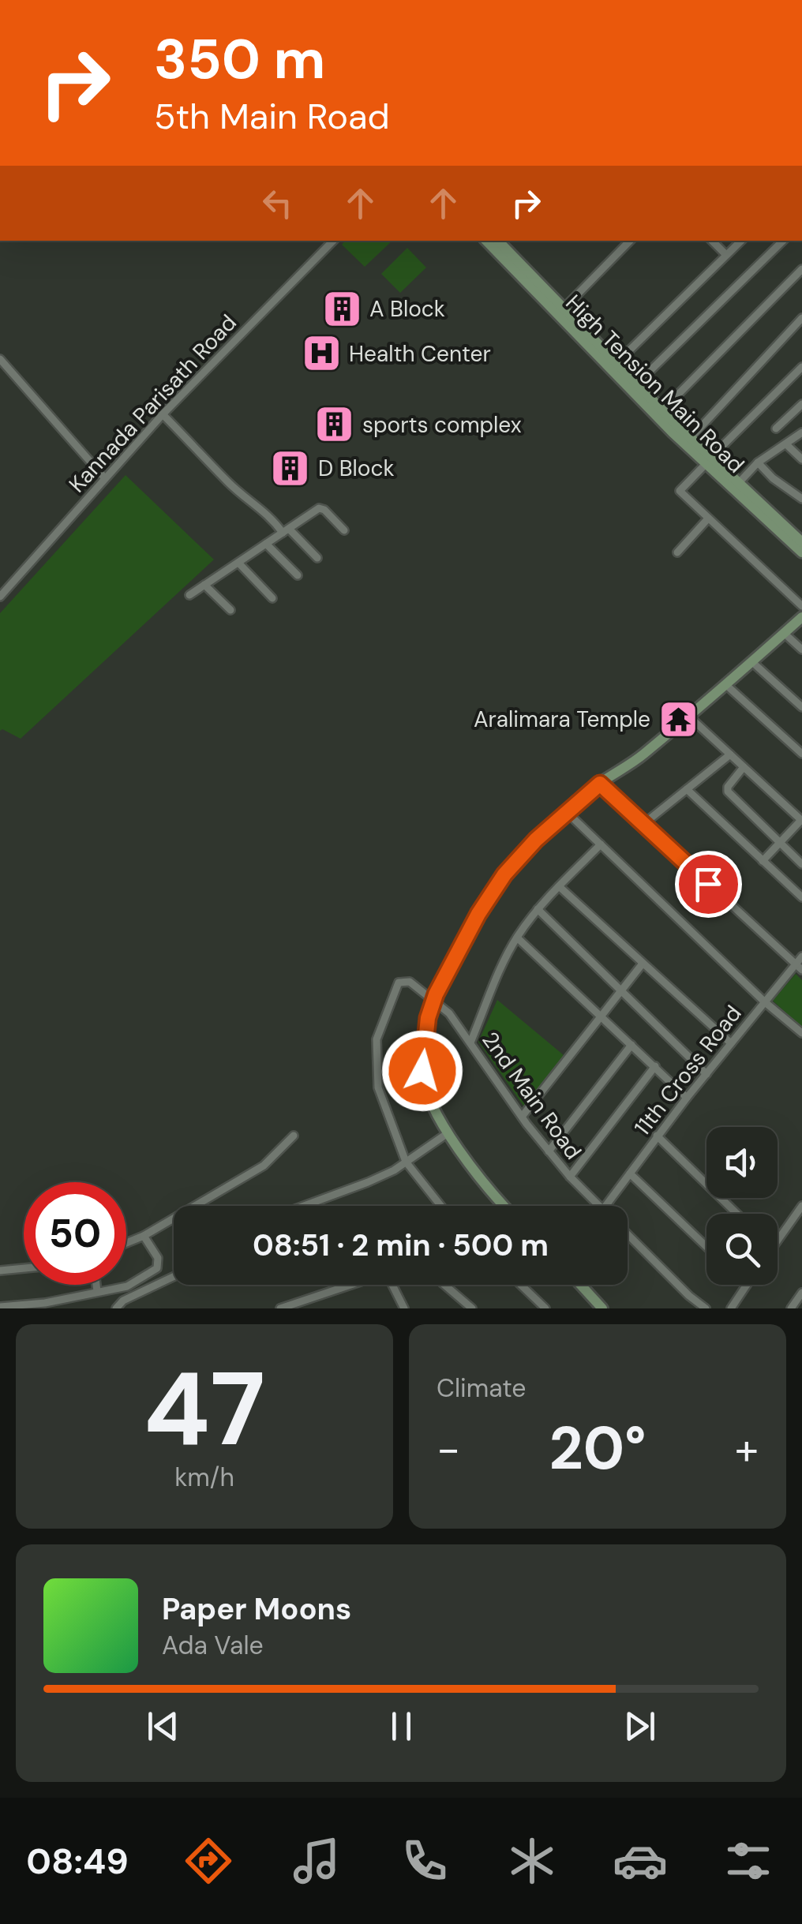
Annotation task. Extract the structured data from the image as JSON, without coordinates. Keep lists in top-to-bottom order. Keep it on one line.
{"streets":{"main road":["High Tension Main Road"],"street":["Kannada Parisath Road","11th Cross Road","2nd Main Road"]},"places":{"building":["A Block","sports complex","D Block"],"hospital":["Health Center"],"temple":["Aralimara Temple"]},"page":{"turn":["350 m","5th Main Road"],"limit":"50","trip":"08:51 · 2 min · 500 m","tile":[["47","km/h"],"Climate"],"heat":["−","20°","+"],"song":["Paper Moons","Ada Vale"],"tabs":"08:49"}}
